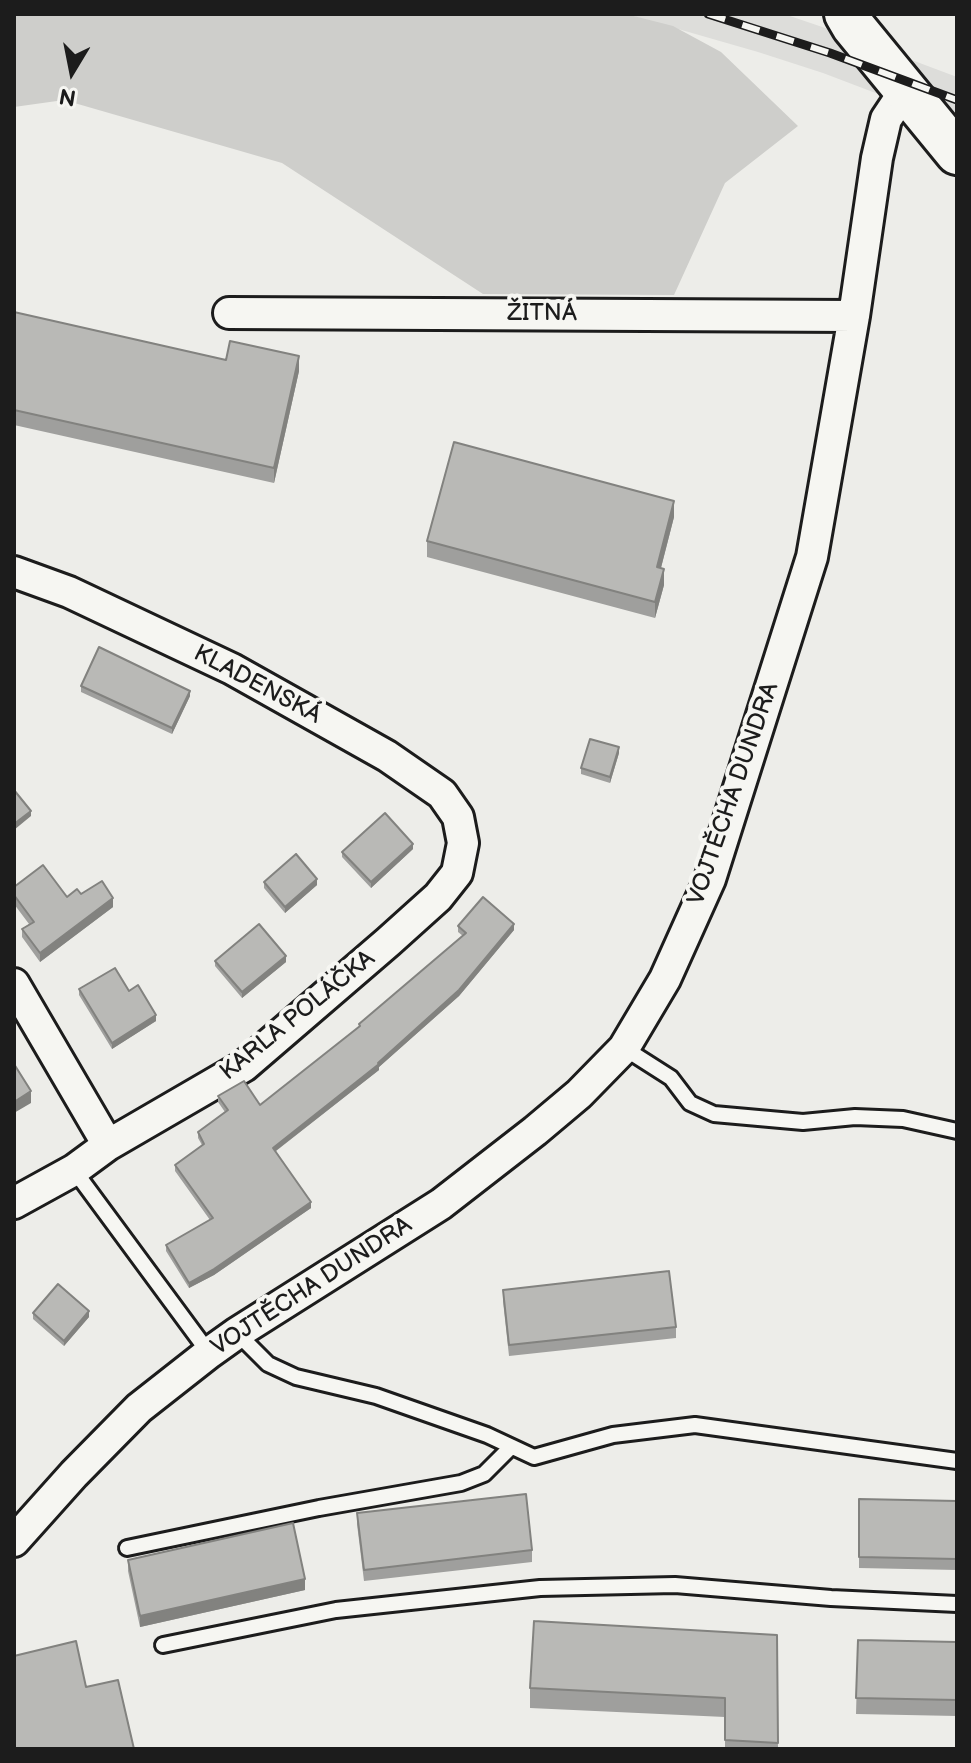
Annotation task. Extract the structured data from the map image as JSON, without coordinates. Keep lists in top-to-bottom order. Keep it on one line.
{"streets":{"street":["ŽITNÁ","KLADENSKÁ","VOJTĚCHA DUNDRA","KARLA POLÁČKA"]},"crossings":[["ŽITNÁ","VOJTĚCHA DUNDRA"],["KLADENSKÁ","KARLA POLÁČKA"]],"north":"bottom"}
